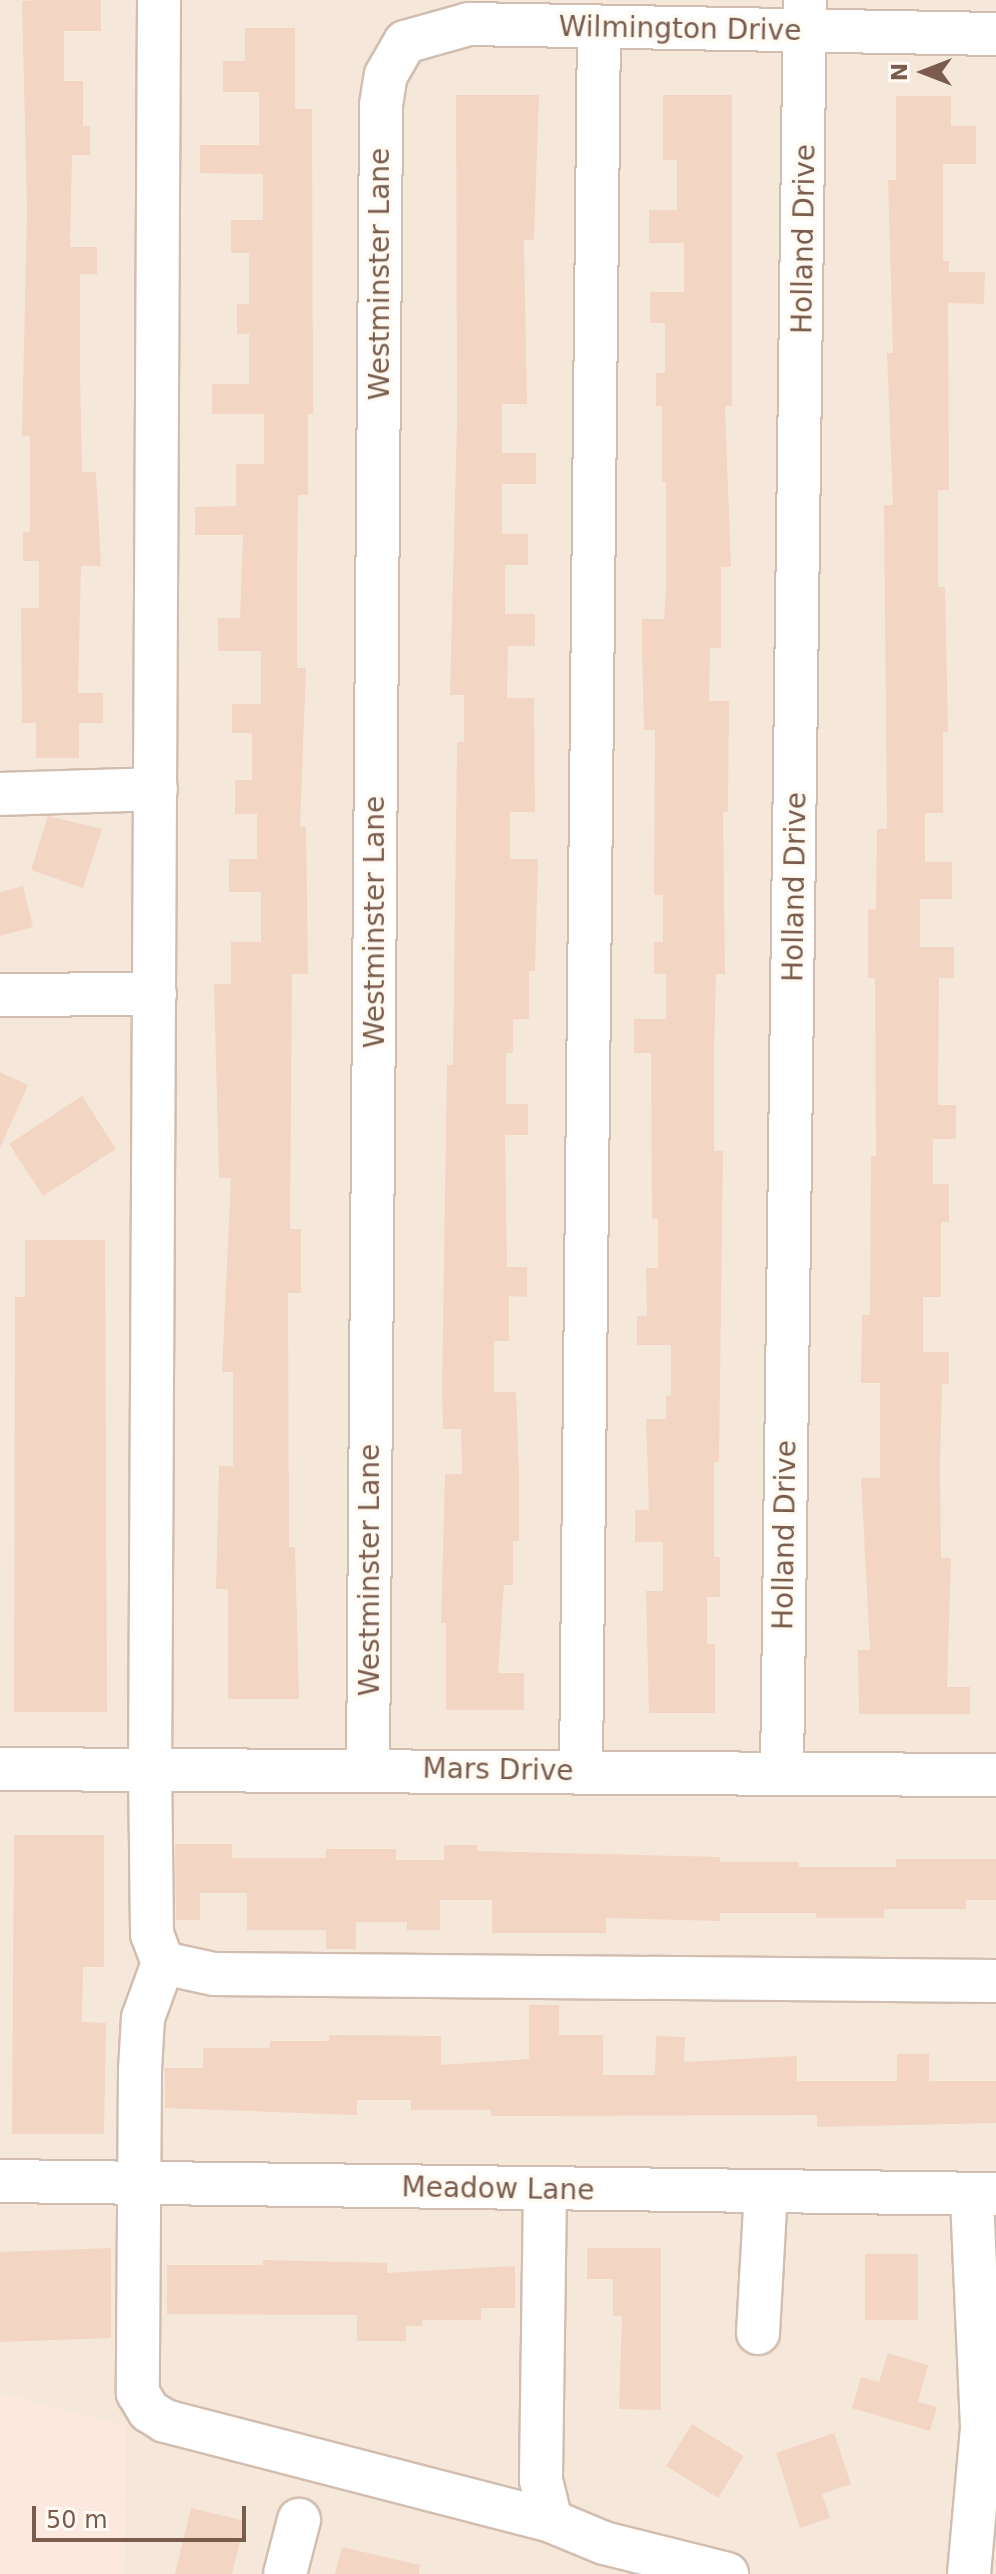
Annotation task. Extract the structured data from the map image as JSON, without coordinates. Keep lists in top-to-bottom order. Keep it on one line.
{"streets":{"street":["Wilmington Drive","Holland Drive","Westminster Lane","Mars Drive","Meadow Lane"]},"crossings":[["Wilmington Drive","Holland Drive"],["Wilmington Drive","Westminster Lane"],["Holland Drive","Mars Drive"],["Westminster Lane","Mars Drive"]],"scale_bar":"50 m","north":"left"}
